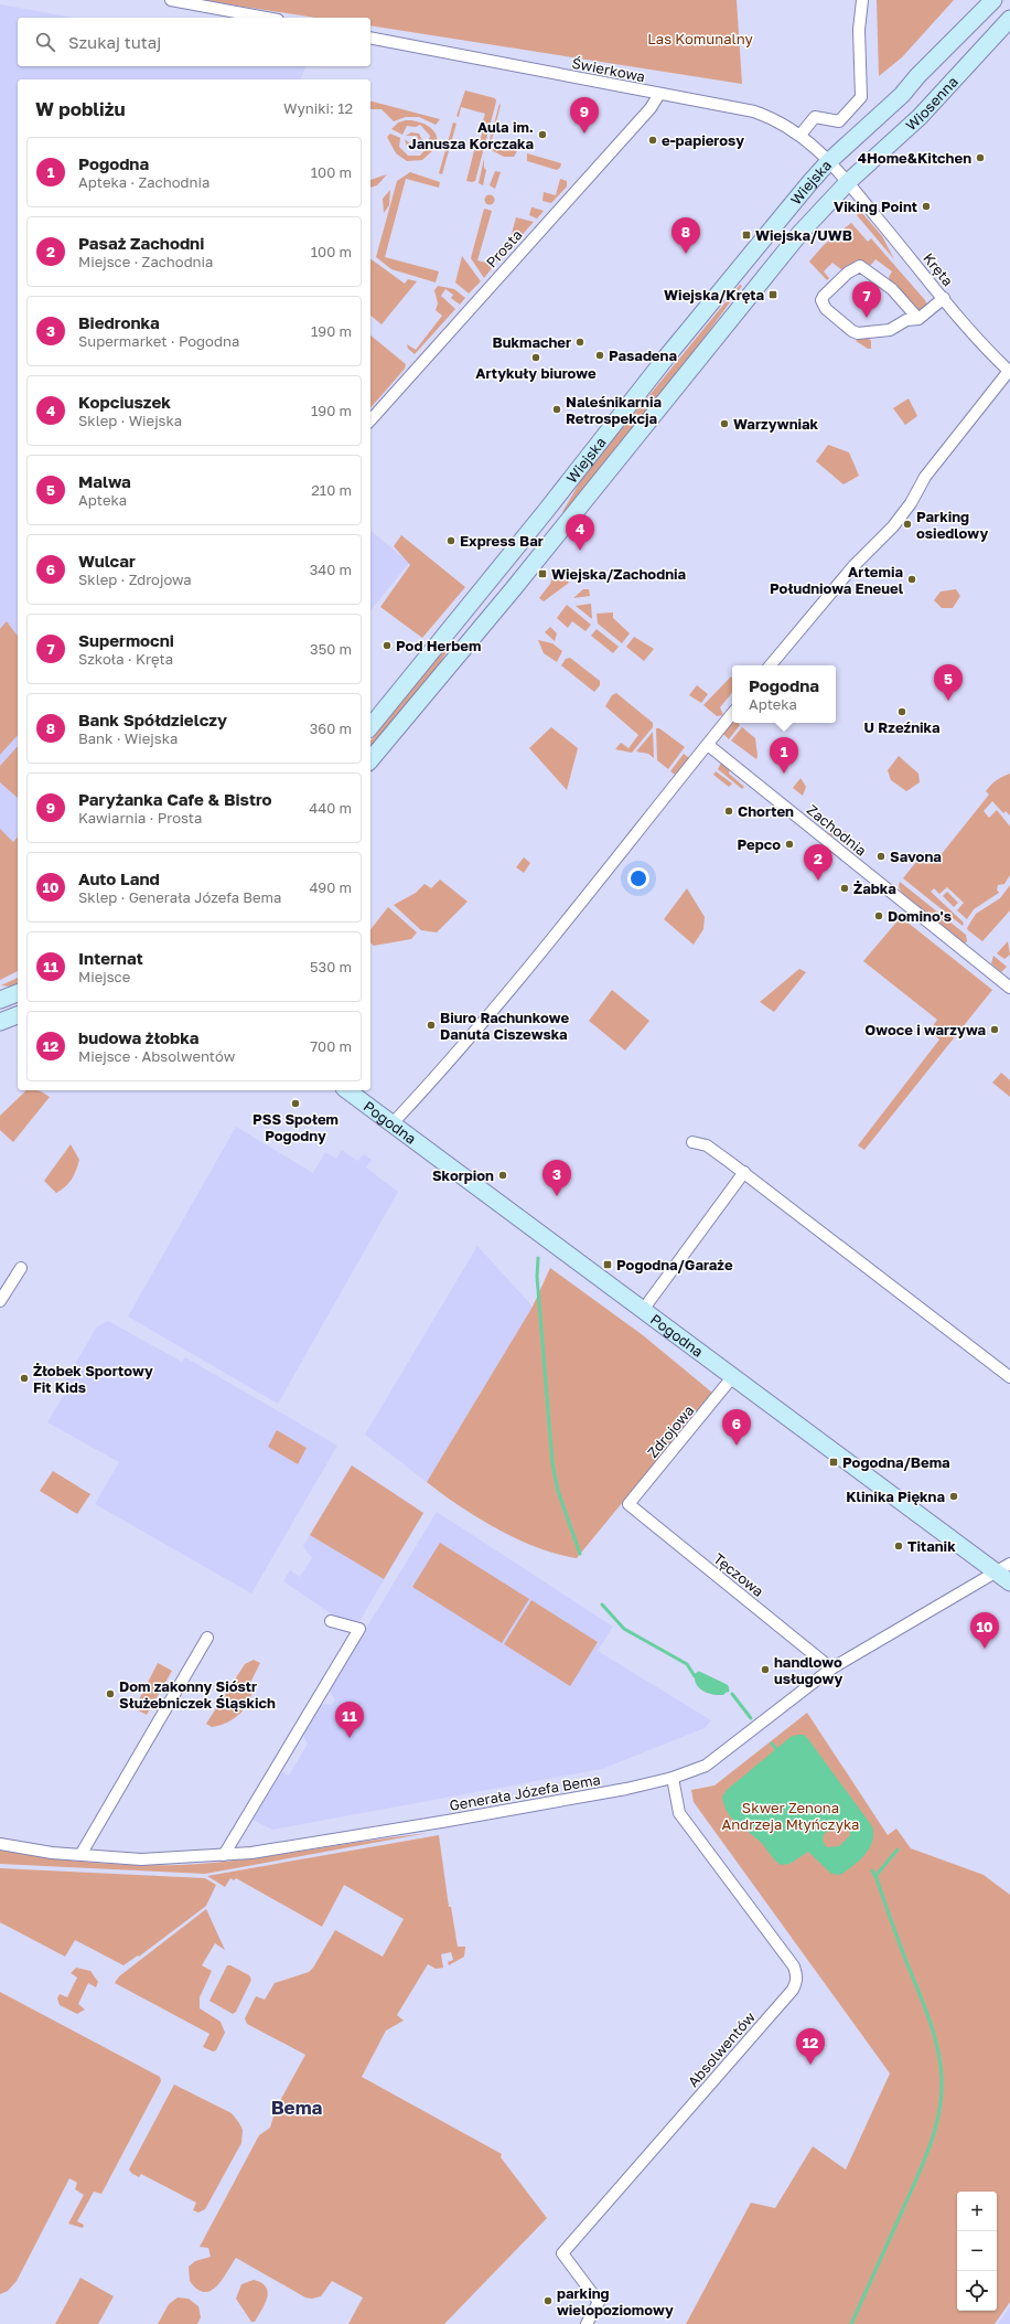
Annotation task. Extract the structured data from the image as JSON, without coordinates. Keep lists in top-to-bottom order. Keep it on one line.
{"streets":{"main road":["Wiosenna","Wiejska","Pogodna"],"street":["Świerkowa","Prosta","Kręta","Zachodnia","Zdrojowa","Tęczowa","Generała Józefa Bema","Absolwentów"]},"crossings":[["Świerkowa","Wiosenna"],["Świerkowa","Wiejska"],["Świerkowa","Prosta"],["Wiosenna","Wiejska"],["Wiosenna","Kręta"],["Wiejska","Kręta"],["Pogodna","Zdrojowa"],["Pogodna","Generała Józefa Bema"],["Zdrojowa","Tęczowa"],["Tęczowa","Generała Józefa Bema"],["Generała Józefa Bema","Absolwentów"]],"districts":["Bema"],"parks":["Las Komunalny","Skwer Zenona Andrzeja Młyńczyka"],"places":{"other":["Aula im. Janusza Korczaka","e-papierosy","4Home&Kitchen","Viking Point","Bukmacher","Pasadena","Artykuły biurowe","Naleśnikarnia Retrospekcja","Warzywniak","Parking osiedlowy","Express Bar","Artemia Południowa Eneuel","Pod Herbem","U Rzeźnika","Chorten","Pepco","Savona","Żabka","Domino's","Biuro Rachunkowe Danuta Ciszewska","Owoce i warzywa","PSS Społem Pogodny","Skorpion","Żłobek Sportowy Fit Kids","Klinika Piękna","Titanik","handlowo usługowy","Dom zakonny Sióstr Służebniczek Śląskich","parking wielopoziomowy"],"transit":["Wiejska/UWB","Wiejska/Kręta","Wiejska/Zachodnia","Pogodna/Garaże","Pogodna/Bema"]},"page":{"search":"Szukaj tutaj","heading":["W pobliżu","Wyniki: 12"],"pins":["9","8","7","4","5","1","2","3","6","10","11","12"],"list":[{"mark":"1","name":"Pogodna","note":"Apteka · Zachodnia","value":"100 m"},{"mark":"2","name":"Pasaż Zachodni","note":"Miejsce · Zachodnia","value":"100 m"},{"mark":"3","name":"Biedronka","note":"Supermarket · Pogodna","value":"190 m"},{"mark":"4","name":"Kopciuszek","note":"Sklep · Wiejska","value":"190 m"},{"mark":"5","name":"Malwa","note":"Apteka","value":"210 m"},{"mark":"6","name":"Wulcar","note":"Sklep · Zdrojowa","value":"340 m"},{"mark":"7","name":"Supermocni","note":"Szkoła · Kręta","value":"350 m"},{"mark":"8","name":"Bank Spółdzielczy","note":"Bank · Wiejska","value":"360 m"},{"mark":"9","name":"Paryżanka Cafe & Bistro","note":"Kawiarnia · Prosta","value":"440 m"},{"mark":"10","name":"Auto Land","note":"Sklep · Generała Józefa Bema","value":"490 m"},{"mark":"11","name":"Internat","note":"Miejsce","value":"530 m"},{"mark":"12","name":"budowa żłobka","note":"Miejsce · Absolwentów","value":"700 m"}],"popup":["Pogodna","Apteka"],"map_buttons":["+","−"]}}
